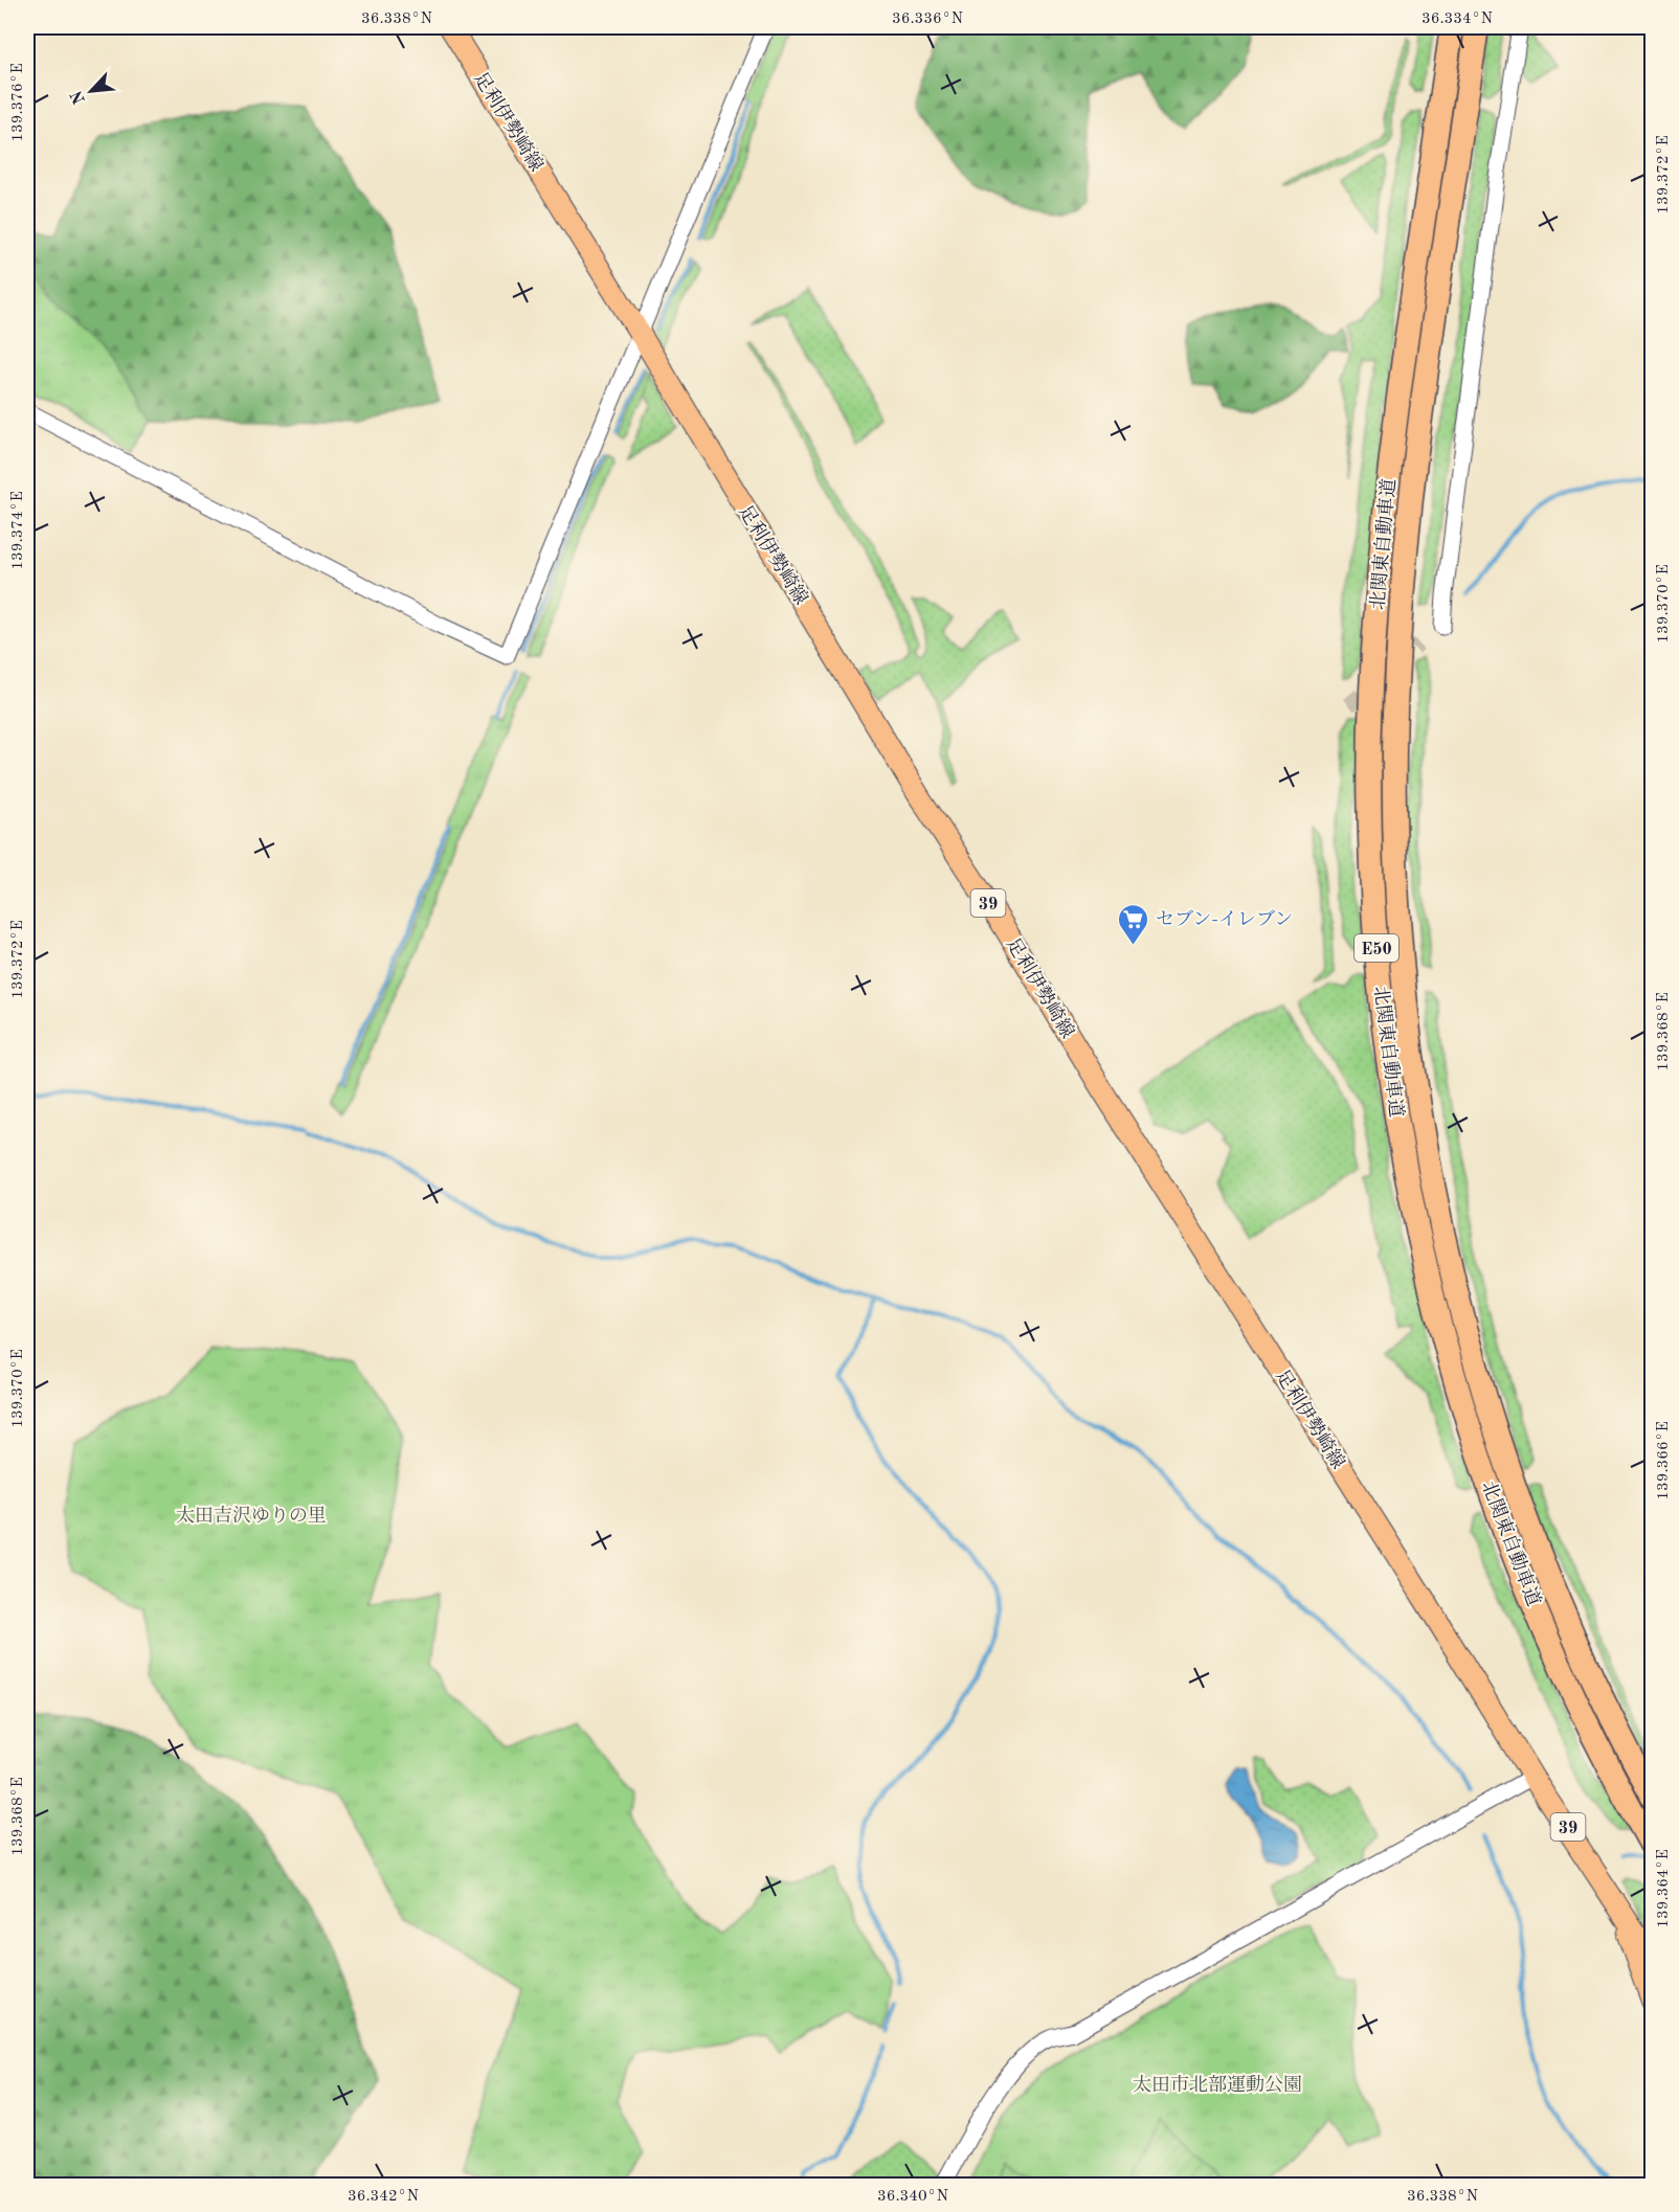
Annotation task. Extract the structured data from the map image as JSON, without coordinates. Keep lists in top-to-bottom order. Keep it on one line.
{"streets":{"highway":["北関東自動車道","E50"],"main road":["足利伊勢崎線","39"]},"parks":["太田吉沢ゆりの里","太田市北部運動公園"],"places":{"supermarket":["セブン-イレブン"]},"north":"bottom left","coordinates":["36.338°N","36.336°N","36.334°N","139.376°E","139.372°E","139.374°E","139.370°E","139.368°E","139.366°E","139.364°E","36.342°N","36.340°N"]}
